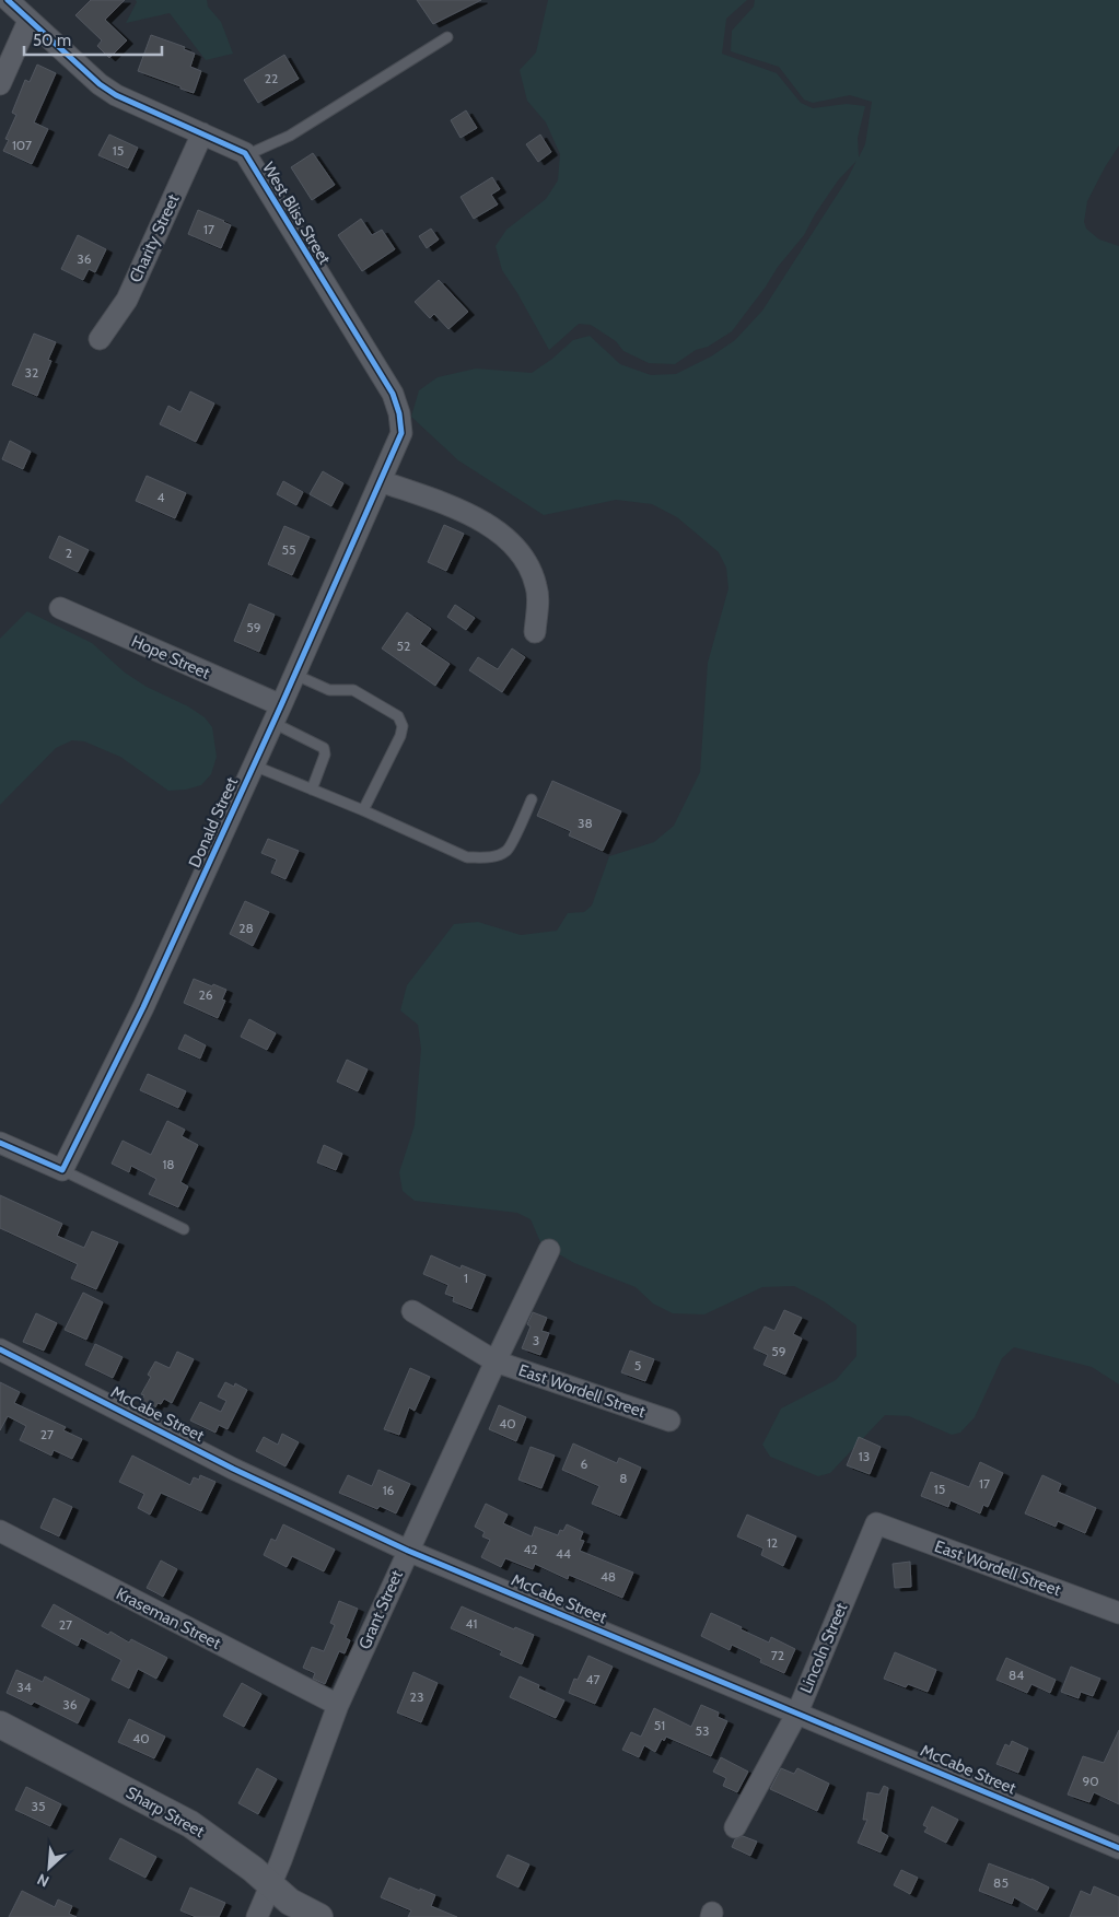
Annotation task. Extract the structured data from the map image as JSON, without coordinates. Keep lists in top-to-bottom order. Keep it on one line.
{"streets":{"street":["West Bliss Street","Charity Street","Hope Street","Donald Street","East Wordell Street","McCabe Street","Grant Street","Kraseman Street","Lincoln Street","Sharp Street"]},"crossings":[["West Bliss Street","Charity Street"],["West Bliss Street","Donald Street"],["Hope Street","Donald Street"],["East Wordell Street","Grant Street"],["East Wordell Street","Lincoln Street"],["McCabe Street","Grant Street"],["McCabe Street","Lincoln Street"],["Grant Street","Kraseman Street"],["Grant Street","Sharp Street"]],"house_numbers":["22","107","15","17","36","32","4","55","2","59","52","38","28","26","18","1","3","59","5","40","27","13","6","8","17","15","16","12","42","44","48","41","27","72","84","47","34","23","36","51","53","40","90","35","85"],"scale_bar":"50 m","north":"bottom left"}
